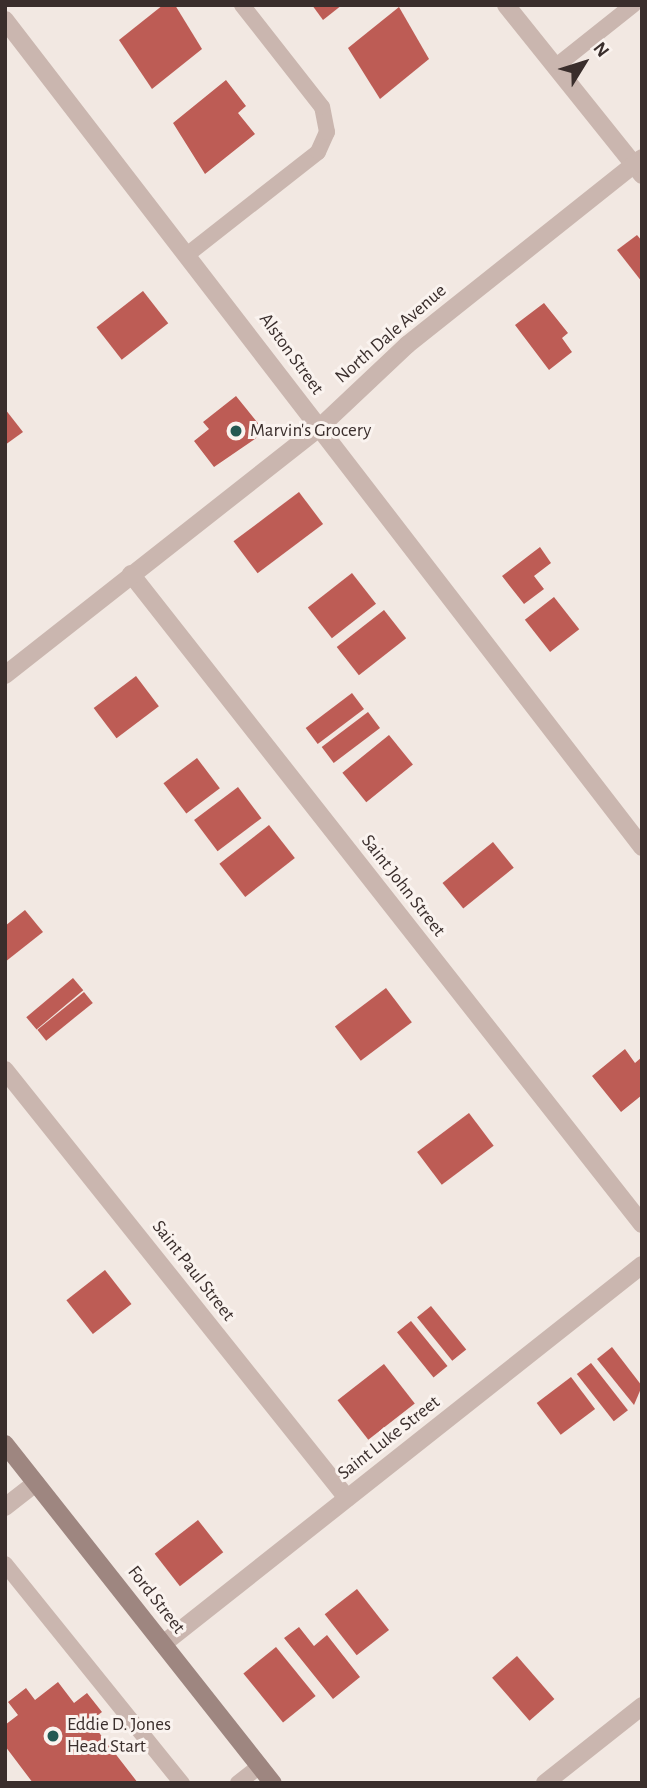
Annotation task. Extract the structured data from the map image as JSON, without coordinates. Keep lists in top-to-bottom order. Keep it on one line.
{"streets":{"main road":["Ford Street"],"street":["North Dale Avenue","Alston Street","Saint John Street","Saint Paul Street","Saint Luke Street"]},"crossings":[["North Dale Avenue","Alston Street"],["North Dale Avenue","Saint John Street"],["Saint Paul Street","Saint Luke Street"],["Saint Luke Street","Ford Street"]],"places":["Marvin's Grocery","Eddie D. Jones Head Start"],"north":"top right"}
